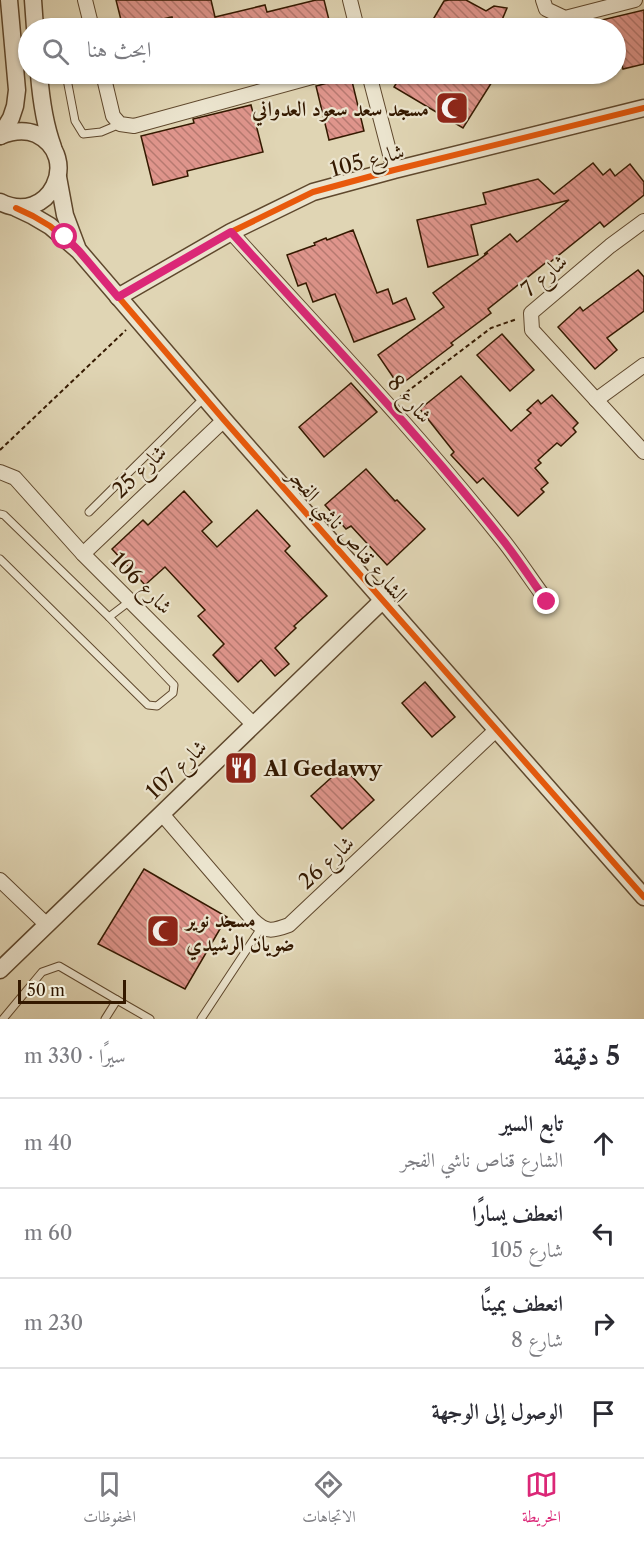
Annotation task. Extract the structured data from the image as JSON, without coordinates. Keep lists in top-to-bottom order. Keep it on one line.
{"streets":{"street":["شارع 105","شارع 7","شارع 8","شارع 25","الشارع قناص ناشي الفجر","شارع 106","شارع 107","شارع 26"]},"crossings":[["شارع 105","شارع 8"],["شارع 105","الشارع قناص ناشي الفجر"],["شارع 25","الشارع قناص ناشي الفجر"],["شارع 25","شارع 106"],["الشارع قناص ناشي الفجر","شارع 107"],["الشارع قناص ناشي الفجر","شارع 26"],["شارع 106","شارع 107"]],"places":{"mosque":["مسجد سعد سعود العدواني","مسجد نوير ضويان الرشيدي"],"restaurant":["Al Gedawy"]},"scale_bar":"50 m","page":{"search":"ابحث هنا","scale":"50 m","heading":["5 دقيقة","سيرًا · 330 m"],"list":[["تابع السير","الشارع قناص ناشي الفجر","40 m"],["انعطف يسارًا","شارع 105","60 m"],["انعطف يمينًا","شارع 8","230 m"],"الوصول إلى الوجهة"],"nav":["الخريطة","الاتجاهات","المحفوظات"]}}
